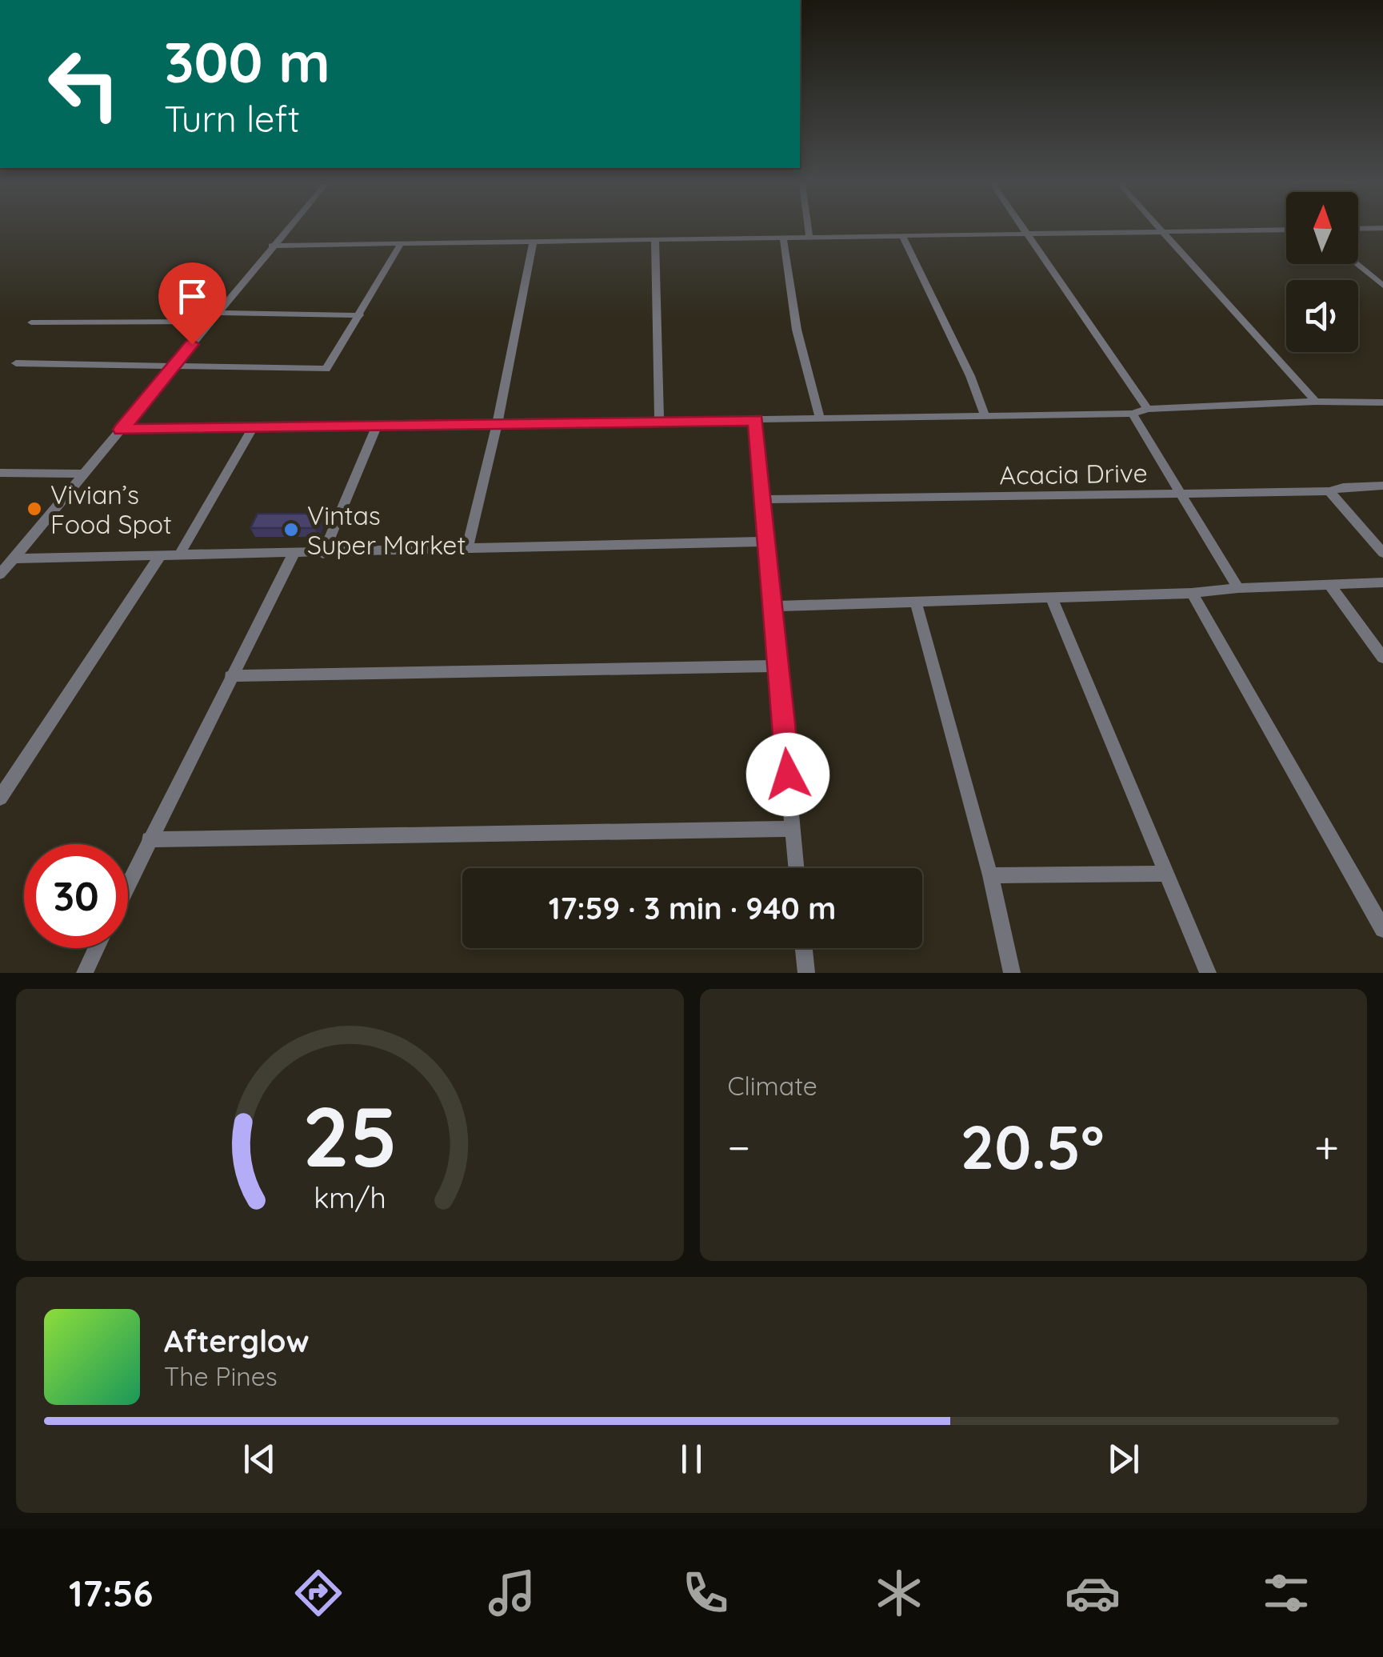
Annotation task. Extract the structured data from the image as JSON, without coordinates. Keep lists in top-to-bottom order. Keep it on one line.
{"streets":{"street":["Acacia Drive"]},"places":["Vivian’s Food Spot","Vintas Super Market"],"north":"top","page":{"turn":["300 m","Turn left"],"limit":"30","trip":"17:59 · 3 min · 940 m","tile":"Climate","heat":["−","20.5°","+"],"song":["Afterglow","The Pines"],"tabs":"17:56","gauge":["25","km/h"]}}
